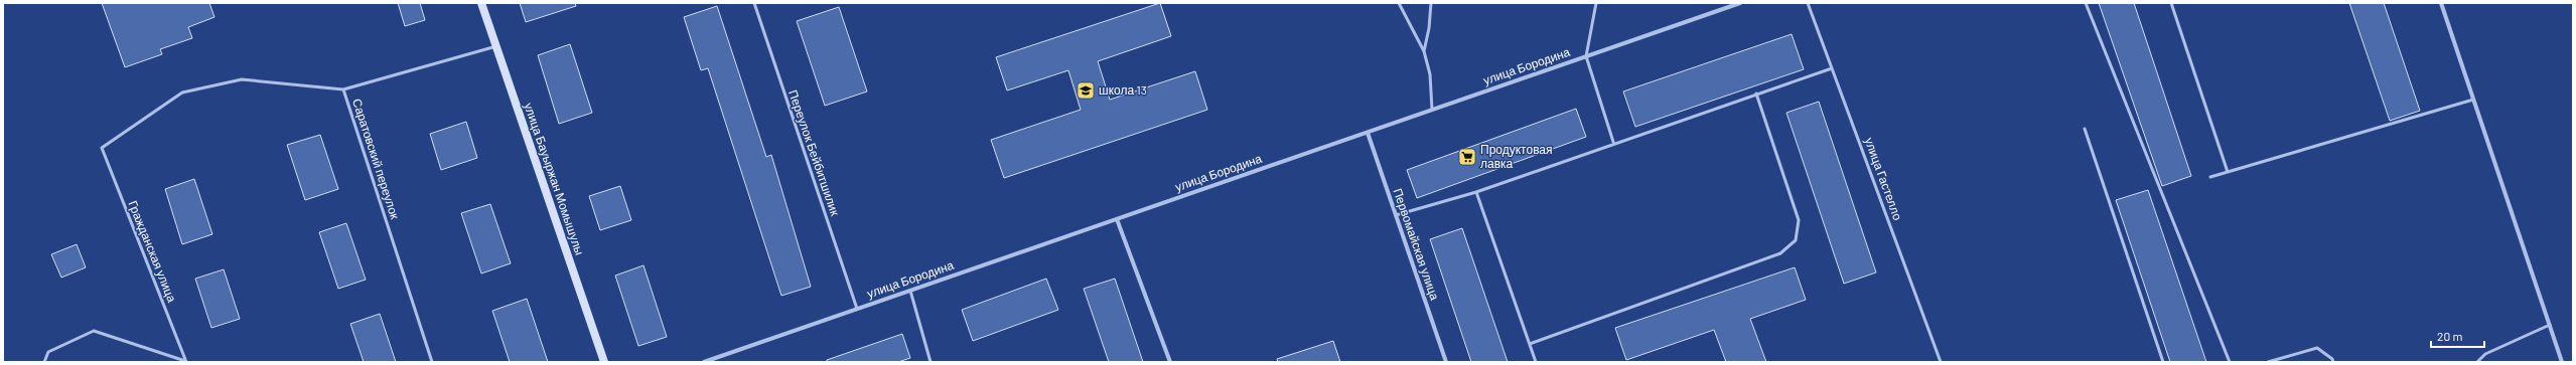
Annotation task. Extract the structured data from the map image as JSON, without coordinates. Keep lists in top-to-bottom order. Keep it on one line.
{"streets":{"street":["улица Бородина","улица Бауыржан Момышулы","Первомайская улица"],"lane":["Переулок Бейбитшилик","Саратовский переулок","улица Гастелло","Гражданская улица"]},"crossings":[["улица Бородина","Переулок Бейбитшилик"],["улица Бородина","Первомайская улица"],["Саратовский переулок","улица Бауыржан Момышулы"],["Саратовский переулок","Гражданская улица"]],"places":{"school or university":["школа 13"],"supermarket":["Продуктовая лавка"]},"scale_bar":"20 m"}
